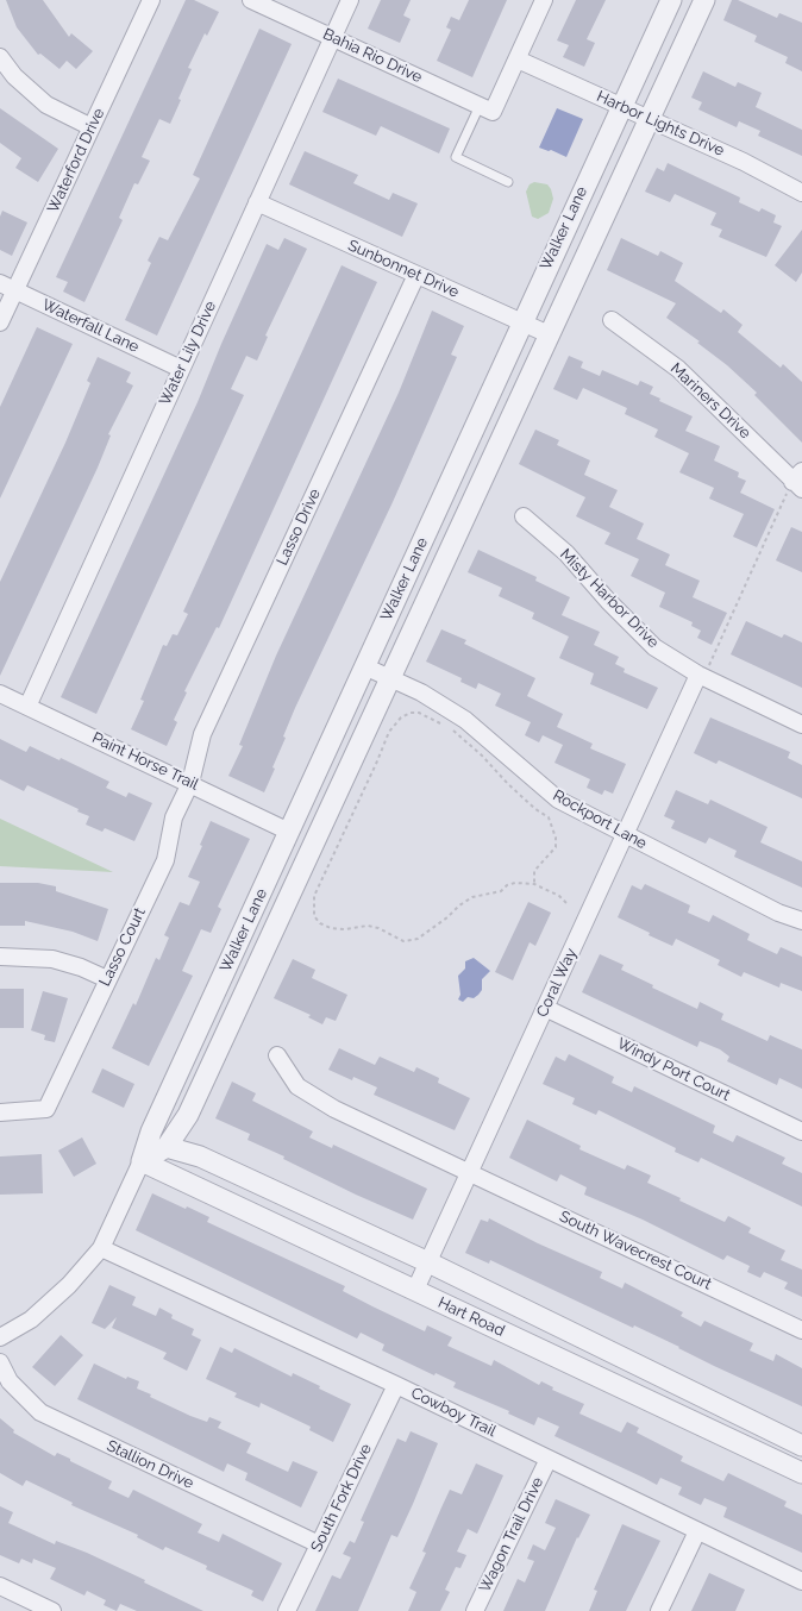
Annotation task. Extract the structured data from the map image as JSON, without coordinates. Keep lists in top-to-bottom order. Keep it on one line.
{"streets":{"street":["Bahia Rio Drive","Harbor Lights Drive","Waterford Drive","Walker Lane","Sunbonnet Drive","Waterfall Lane","Water Lily Drive","Mariners Drive","Lasso Drive","Misty Harbor Drive","Paint Horse Trail","Rockport Lane","Lasso Court","Coral Way","Windy Port Court","South Wavecrest Court","Hart Road","Cowboy Trail","Stallion Drive","South Fork Drive","Wagon Trail Drive"]},"crossings":[["Bahia Rio Drive","Water Lily Drive"],["Harbor Lights Drive","Walker Lane"],["Waterford Drive","Waterfall Lane"],["Walker Lane","Sunbonnet Drive"],["Walker Lane","Paint Horse Trail"],["Walker Lane","Rockport Lane"],["Walker Lane","Hart Road"],["Sunbonnet Drive","Water Lily Drive"],["Sunbonnet Drive","Lasso Drive"],["Waterfall Lane","Water Lily Drive"],["Water Lily Drive","Paint Horse Trail"],["Lasso Drive","Paint Horse Trail"],["Lasso Drive","Lasso Court"],["Misty Harbor Drive","Coral Way"],["Paint Horse Trail","Lasso Court"],["Rockport Lane","Coral Way"],["Coral Way","Windy Port Court"],["Coral Way","South Wavecrest Court"],["Coral Way","Hart Road"],["Cowboy Trail","South Fork Drive"],["Cowboy Trail","Wagon Trail Drive"],["Stallion Drive","South Fork Drive"]]}
